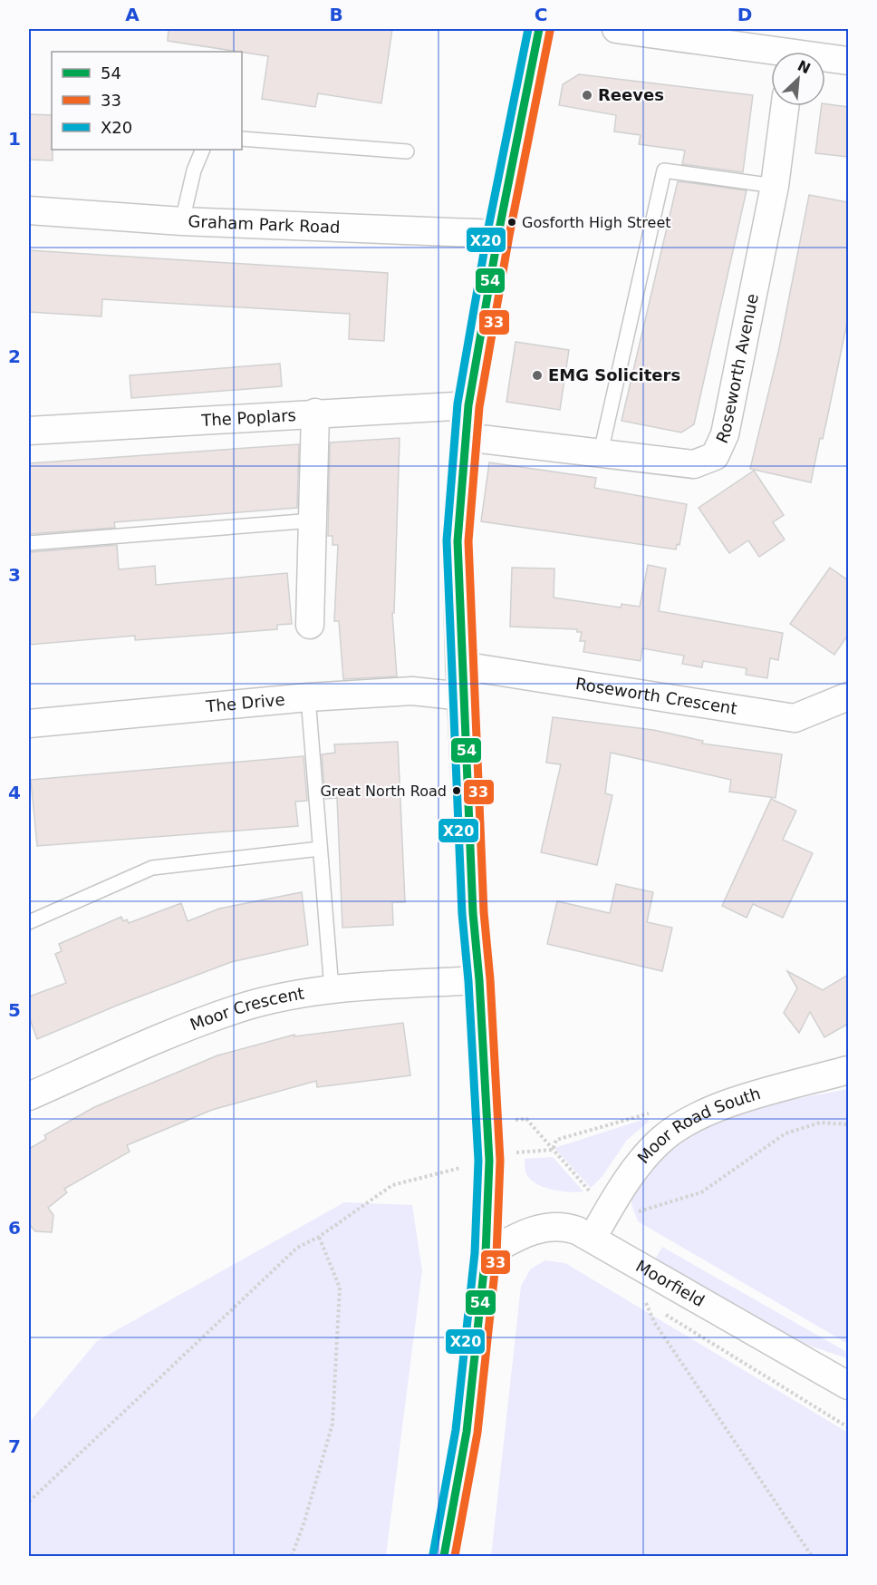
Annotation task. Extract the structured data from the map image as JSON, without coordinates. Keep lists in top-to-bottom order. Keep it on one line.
{"streets":{"street":["Graham Park Road","Roseworth Avenue","The Poplars","Roseworth Crescent","The Drive","Moor Crescent","Moor Road South","Moorfield"]},"crossings":[["Moor Road South","Moorfield"]],"places":["Reeves","Gosforth High Street","EMG Soliciters","Great North Road"],"lines":["transit line 54","transit line X20","transit line 33"],"legend":["54","33","X20"],"north":"top right","grid":{"columns":["A","B","C","D"],"rows":["1","2","3","4","5","6","7"]}}
